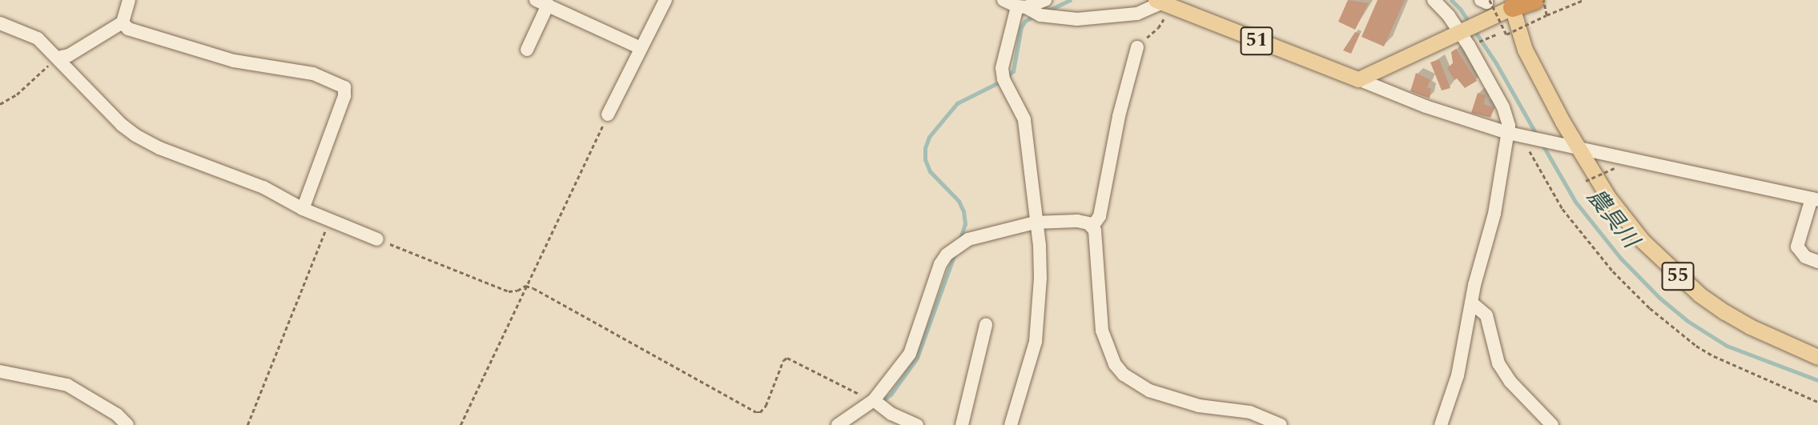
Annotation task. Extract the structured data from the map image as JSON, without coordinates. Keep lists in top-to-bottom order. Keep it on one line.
{"streets":{"main road":["51","55"]},"water":["農具川"]}
